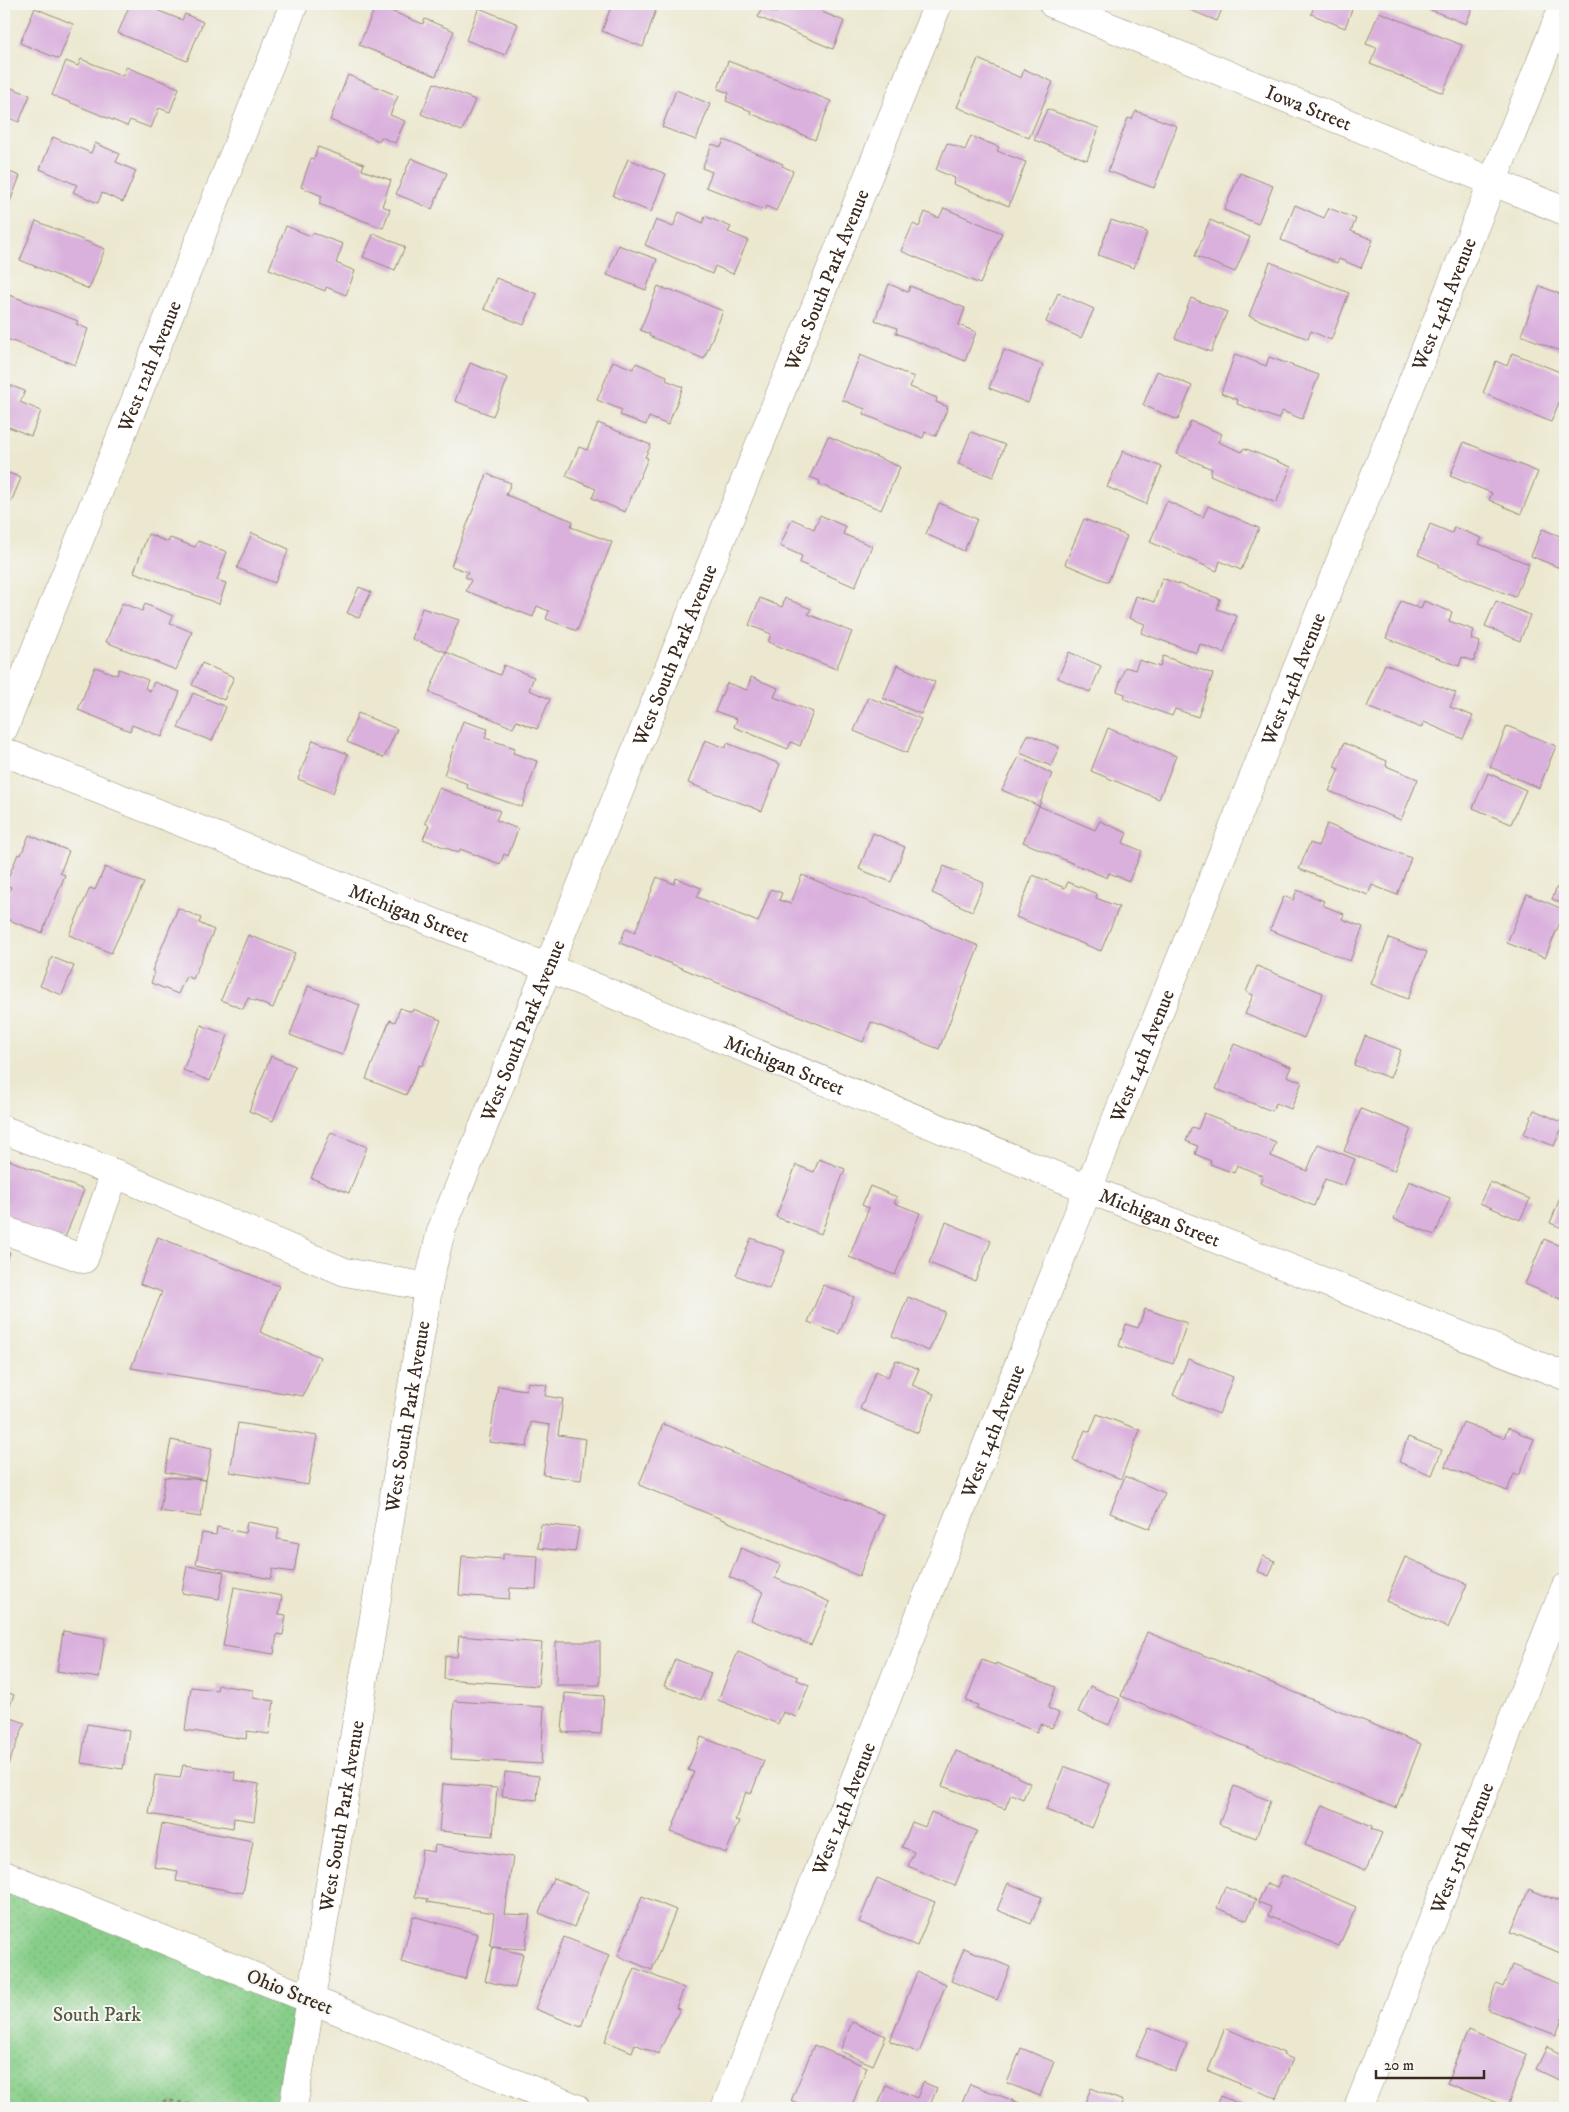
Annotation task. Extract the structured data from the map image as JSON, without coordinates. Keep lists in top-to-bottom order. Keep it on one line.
{"streets":{"street":["Iowa Street","West South Park Avenue","West 14th Avenue","West 12th Avenue","Michigan Street","West 15th Avenue","Ohio Street"]},"crossings":[["Iowa Street","West 14th Avenue"],["West South Park Avenue","Michigan Street"],["West South Park Avenue","Ohio Street"],["West 14th Avenue","Michigan Street"]],"parks":["South Park"],"scale_bar":"20 m"}
